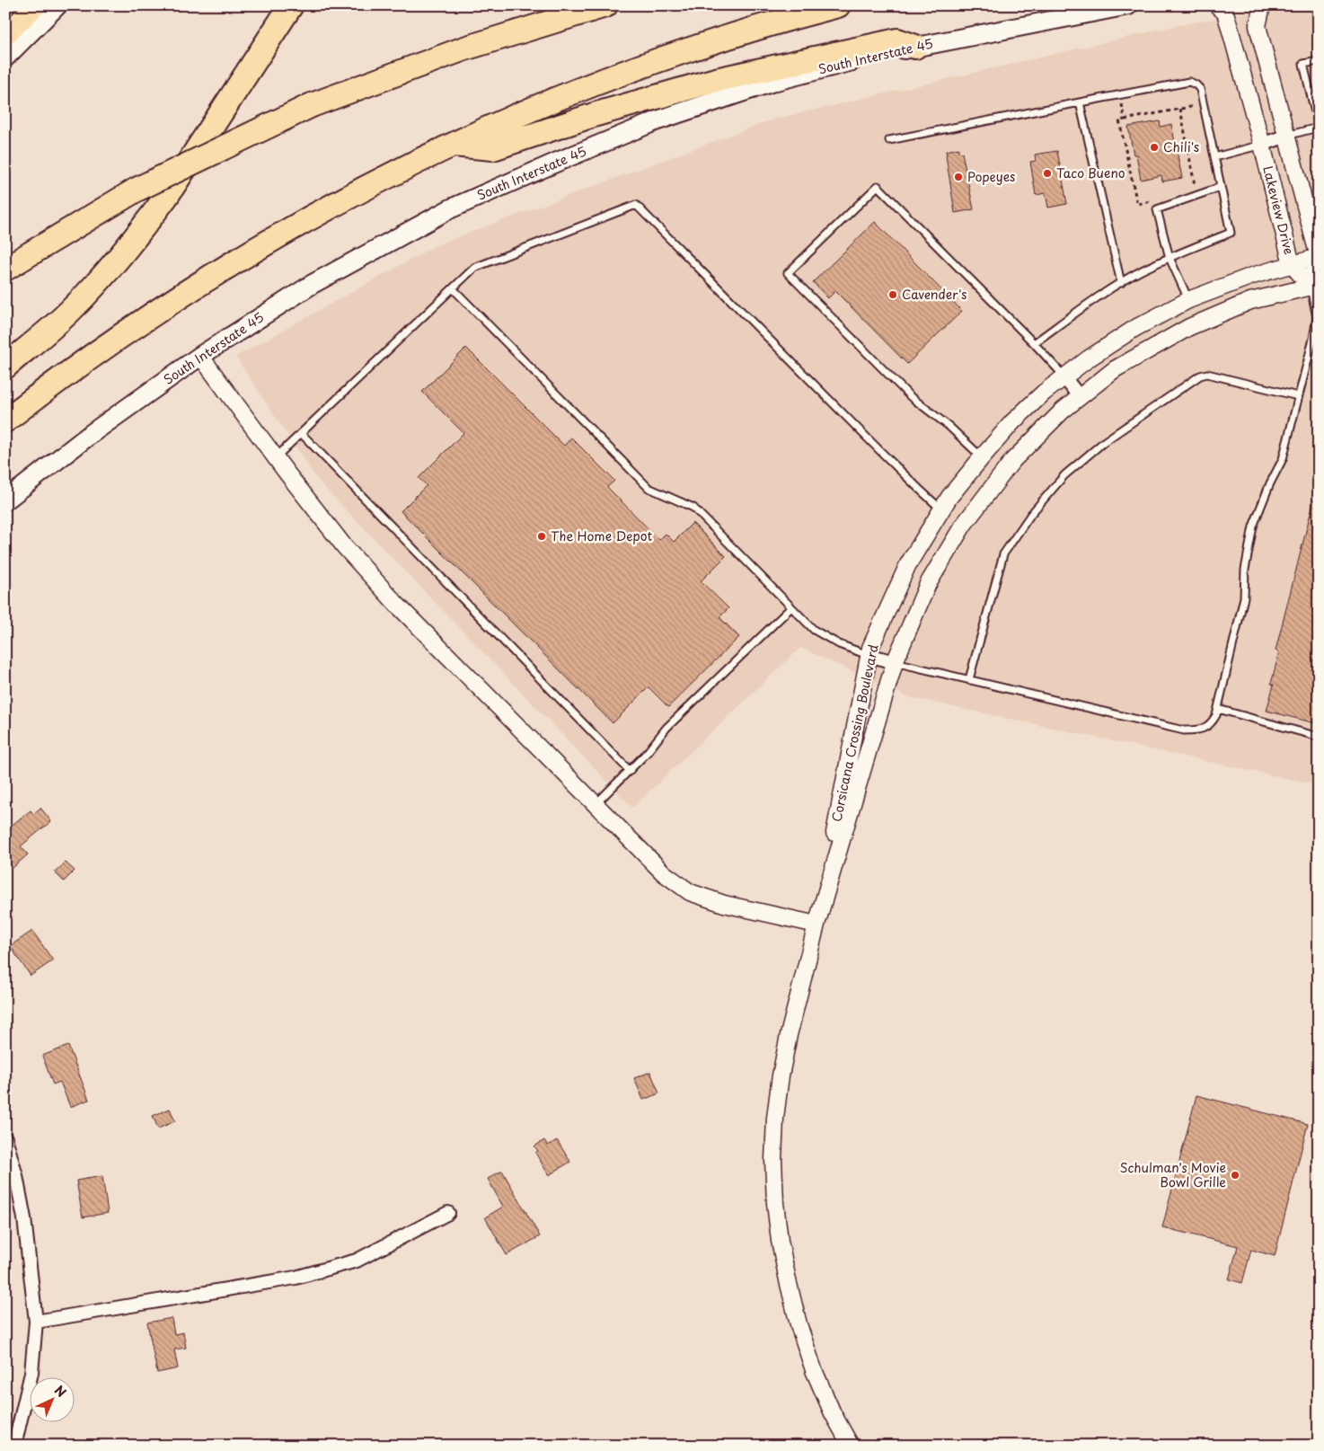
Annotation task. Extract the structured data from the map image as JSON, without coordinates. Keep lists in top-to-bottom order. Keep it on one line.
{"streets":{"main road":["South Interstate 45"],"street":["Lakeview Drive","Corsicana Crossing Boulevard"]},"crossings":[["Lakeview Drive","Corsicana Crossing Boulevard"]],"places":["Chili's","Taco Bueno","Popeyes","Cavender's","The Home Depot","Schulman's Movie Bowl Grille"],"north":"top right"}
